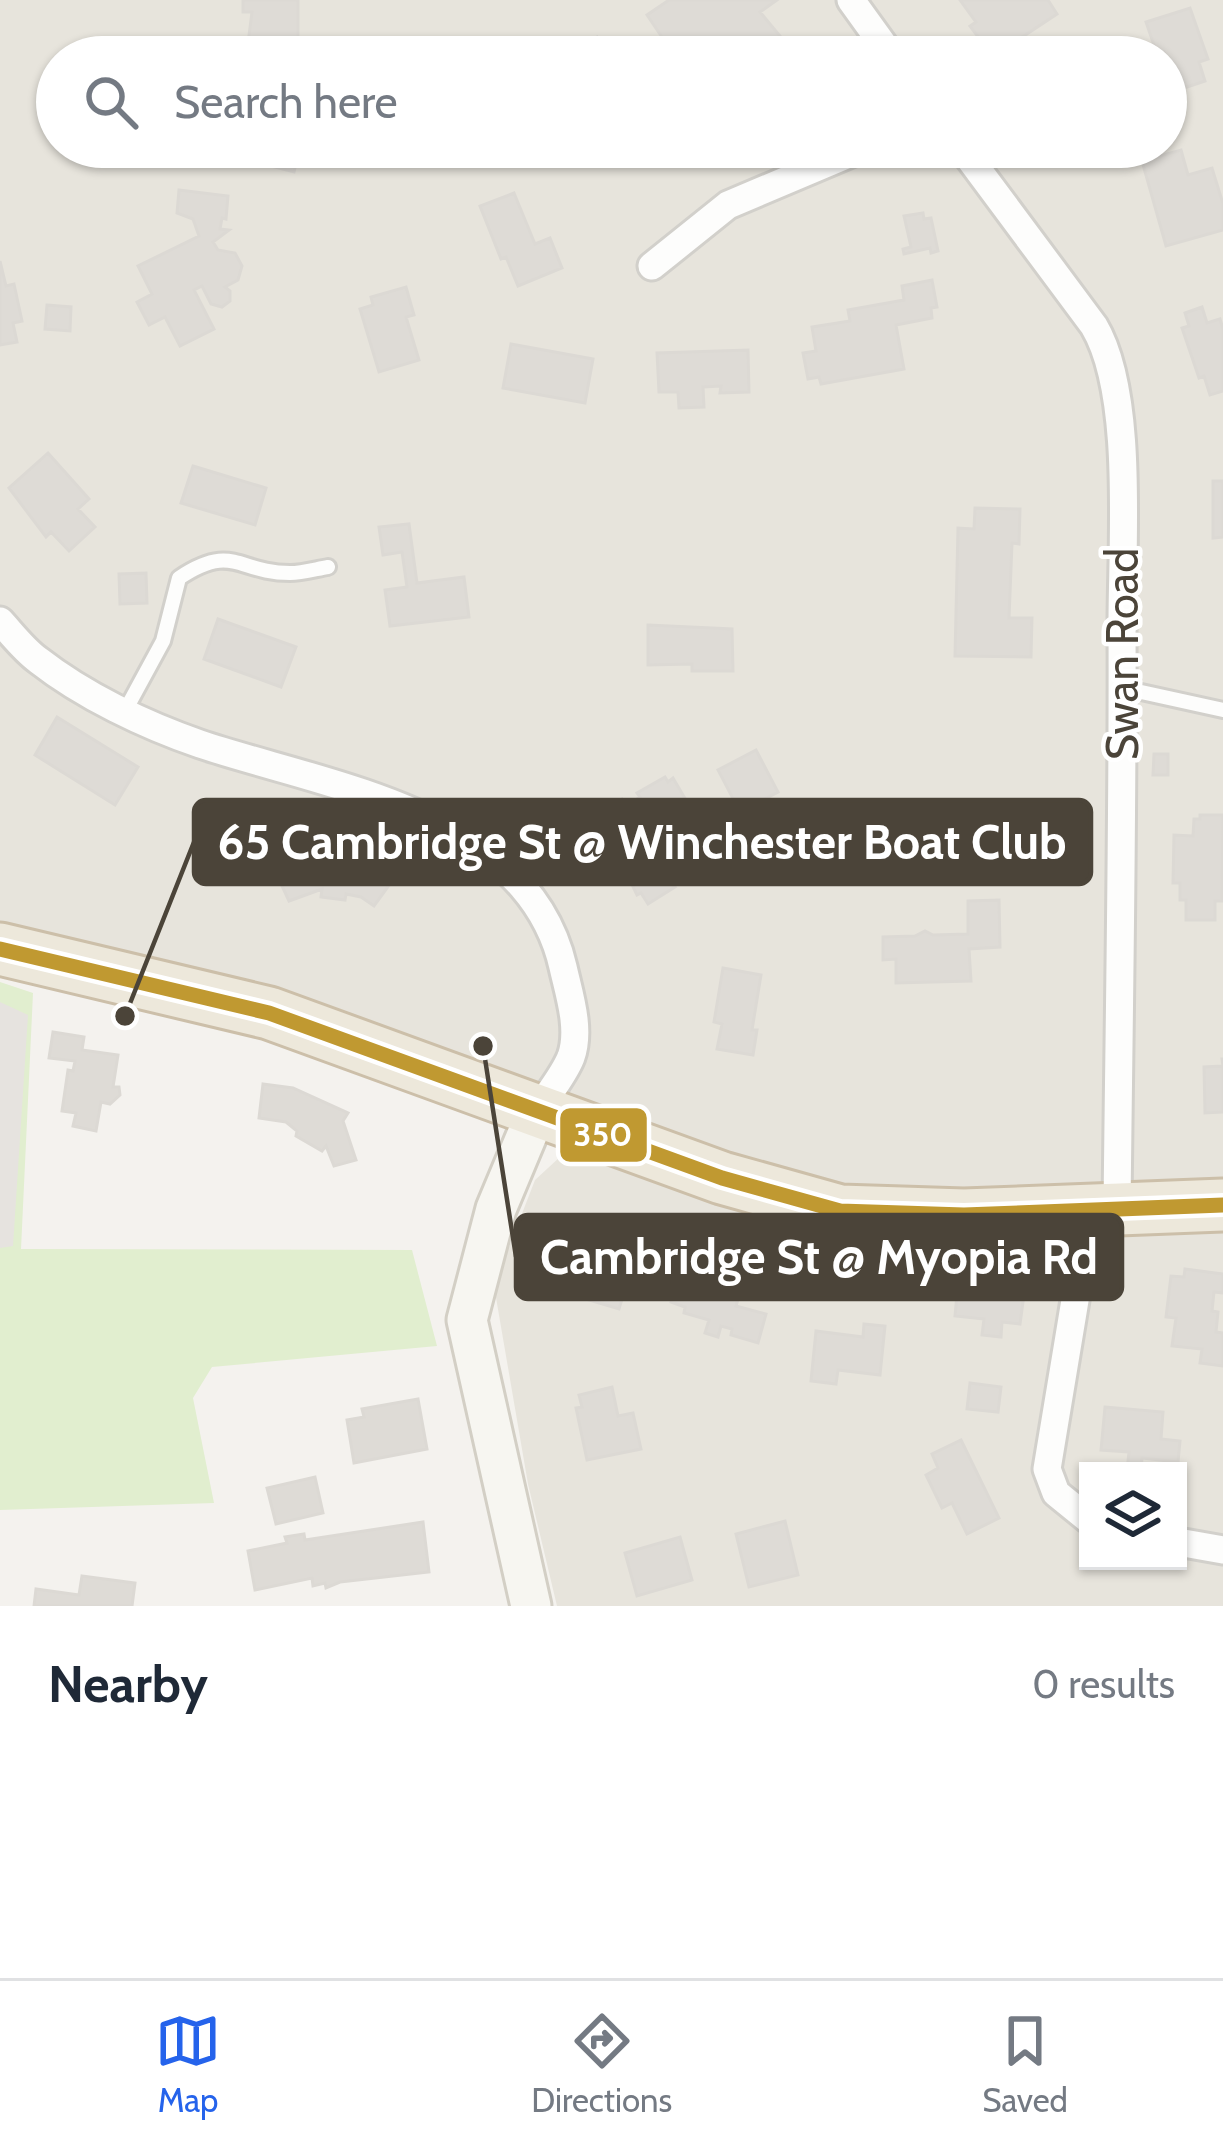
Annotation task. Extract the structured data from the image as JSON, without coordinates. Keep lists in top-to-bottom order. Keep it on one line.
{"streets":{"street":["Swan Road"]},"places":["65 Cambridge St @ Winchester Boat Club","Cambridge St @ Myopia Rd"],"lines":["transit line 350"],"page":{"search":"Search here","heading":["Nearby","0 results"],"nav":["Map","Directions","Saved"]}}
